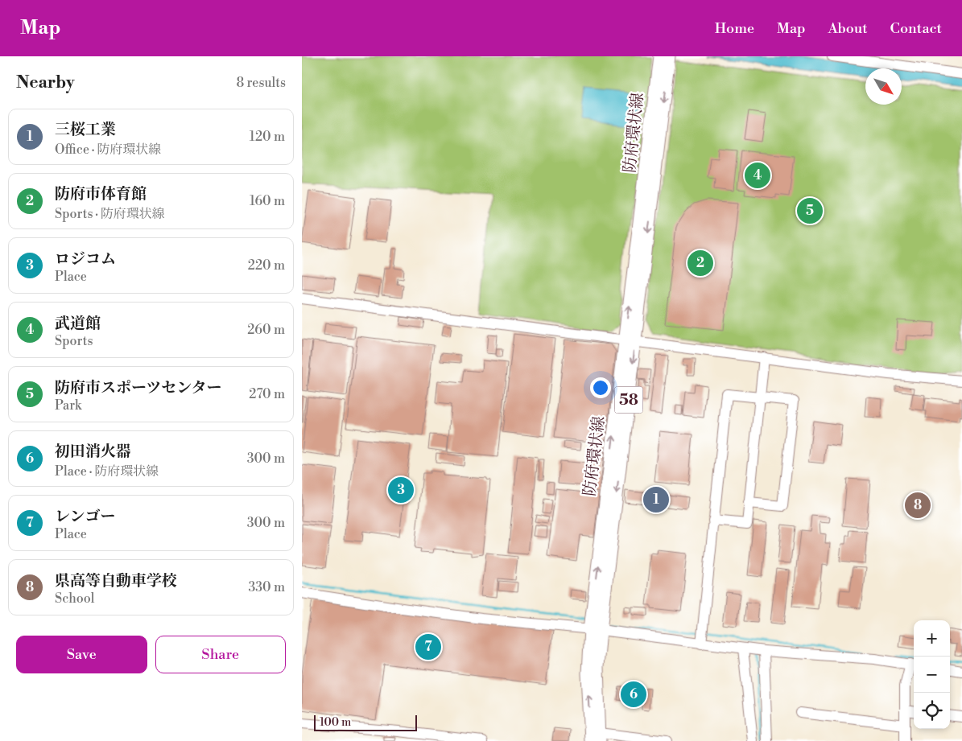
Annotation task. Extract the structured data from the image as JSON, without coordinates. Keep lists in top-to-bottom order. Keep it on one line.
{"streets":{"main road":["防府環状線","58"]},"scale_bar":"100 m","north":"bottom right","page":{"header":"Map","nav":["Home","Map","About","Contact"],"heading":["Nearby","8 results"],"list":[{"mark":"1","name":"三桜工業","note":"Office · 防府環状線","value":"120 m"},{"mark":"2","name":"防府市体育館","note":"Sports · 防府環状線","value":"160 m"},{"mark":"3","name":"ロジコム","note":"Place","value":"220 m"},{"mark":"4","name":"武道館","note":"Sports","value":"260 m"},{"mark":"5","name":"防府市スポーツセンター","note":"Park","value":"270 m"},{"mark":"6","name":"初田消火器","note":"Place · 防府環状線","value":"300 m"},{"mark":"7","name":"レンゴー","note":"Place","value":"300 m"},{"mark":"8","name":"県高等自動車学校","note":"School","value":"330 m"}],"pins":["4","5","2","3","1","8","7","6"],"map_buttons":["+","−"],"buttons":["Save","Share"],"scale":"100 m"}}
